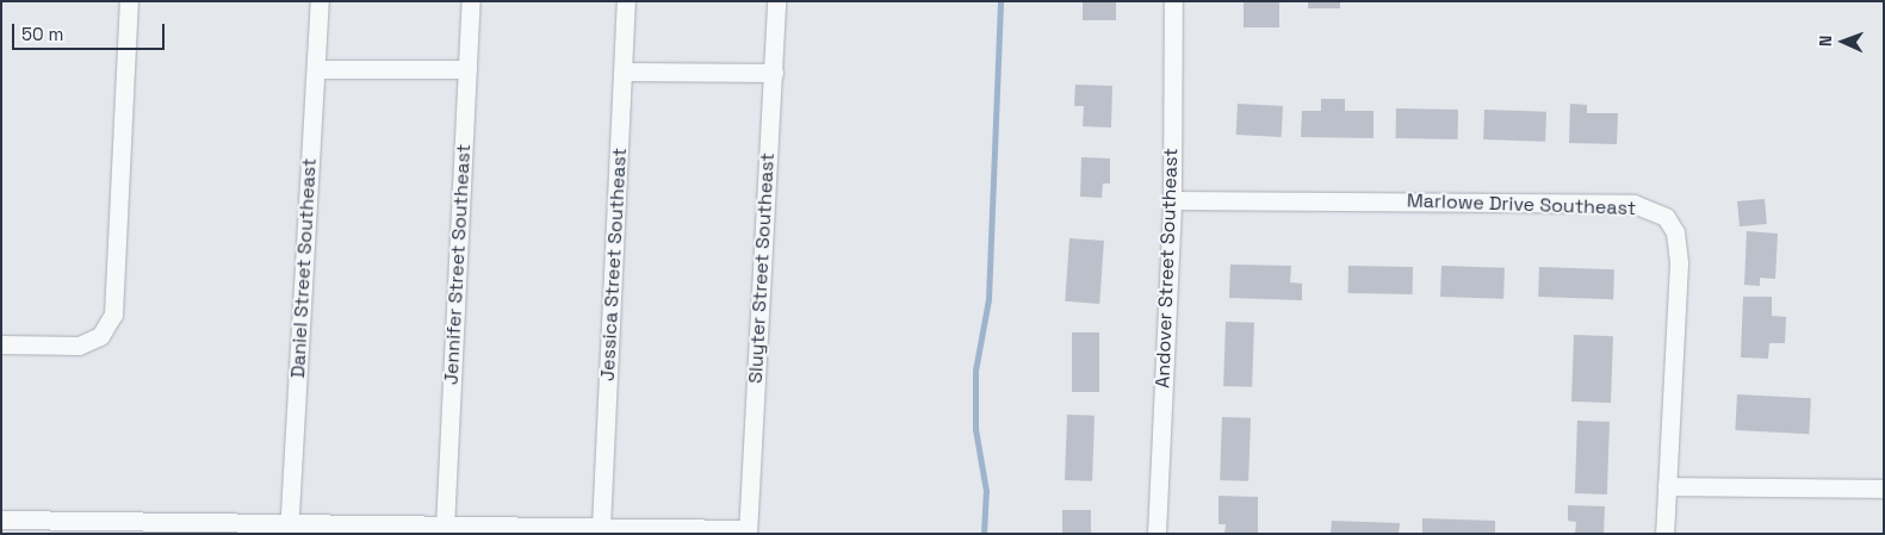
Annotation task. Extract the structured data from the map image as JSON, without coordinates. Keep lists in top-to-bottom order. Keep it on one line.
{"streets":{"street":["Marlowe Drive Southeast","Jennifer Street Southeast","Jessica Street Southeast","Daniel Street Southeast","Sluyter Street Southeast","Andover Street Southeast"]},"crossings":[["Marlowe Drive Southeast","Andover Street Southeast"]],"scale_bar":"50 m","north":"left"}
